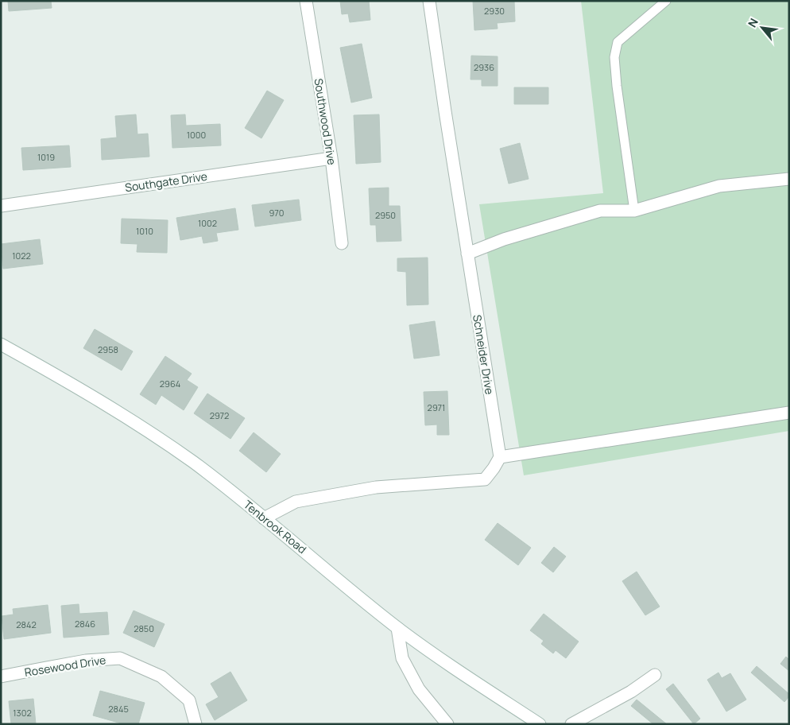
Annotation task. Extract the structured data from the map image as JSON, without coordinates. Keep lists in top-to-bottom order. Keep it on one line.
{"streets":{"street":["Southwood Drive","Southgate Drive","Schneider Drive","Tenbrook Road","Rosewood Drive"]},"crossings":[["Southwood Drive","Southgate Drive"]],"house_numbers":["2930","2936","1000","1019","970","2950","1002","1010","1022","2958","2964","2971","2972","2846","2842","2850","2845","1302"],"north":"top left"}
